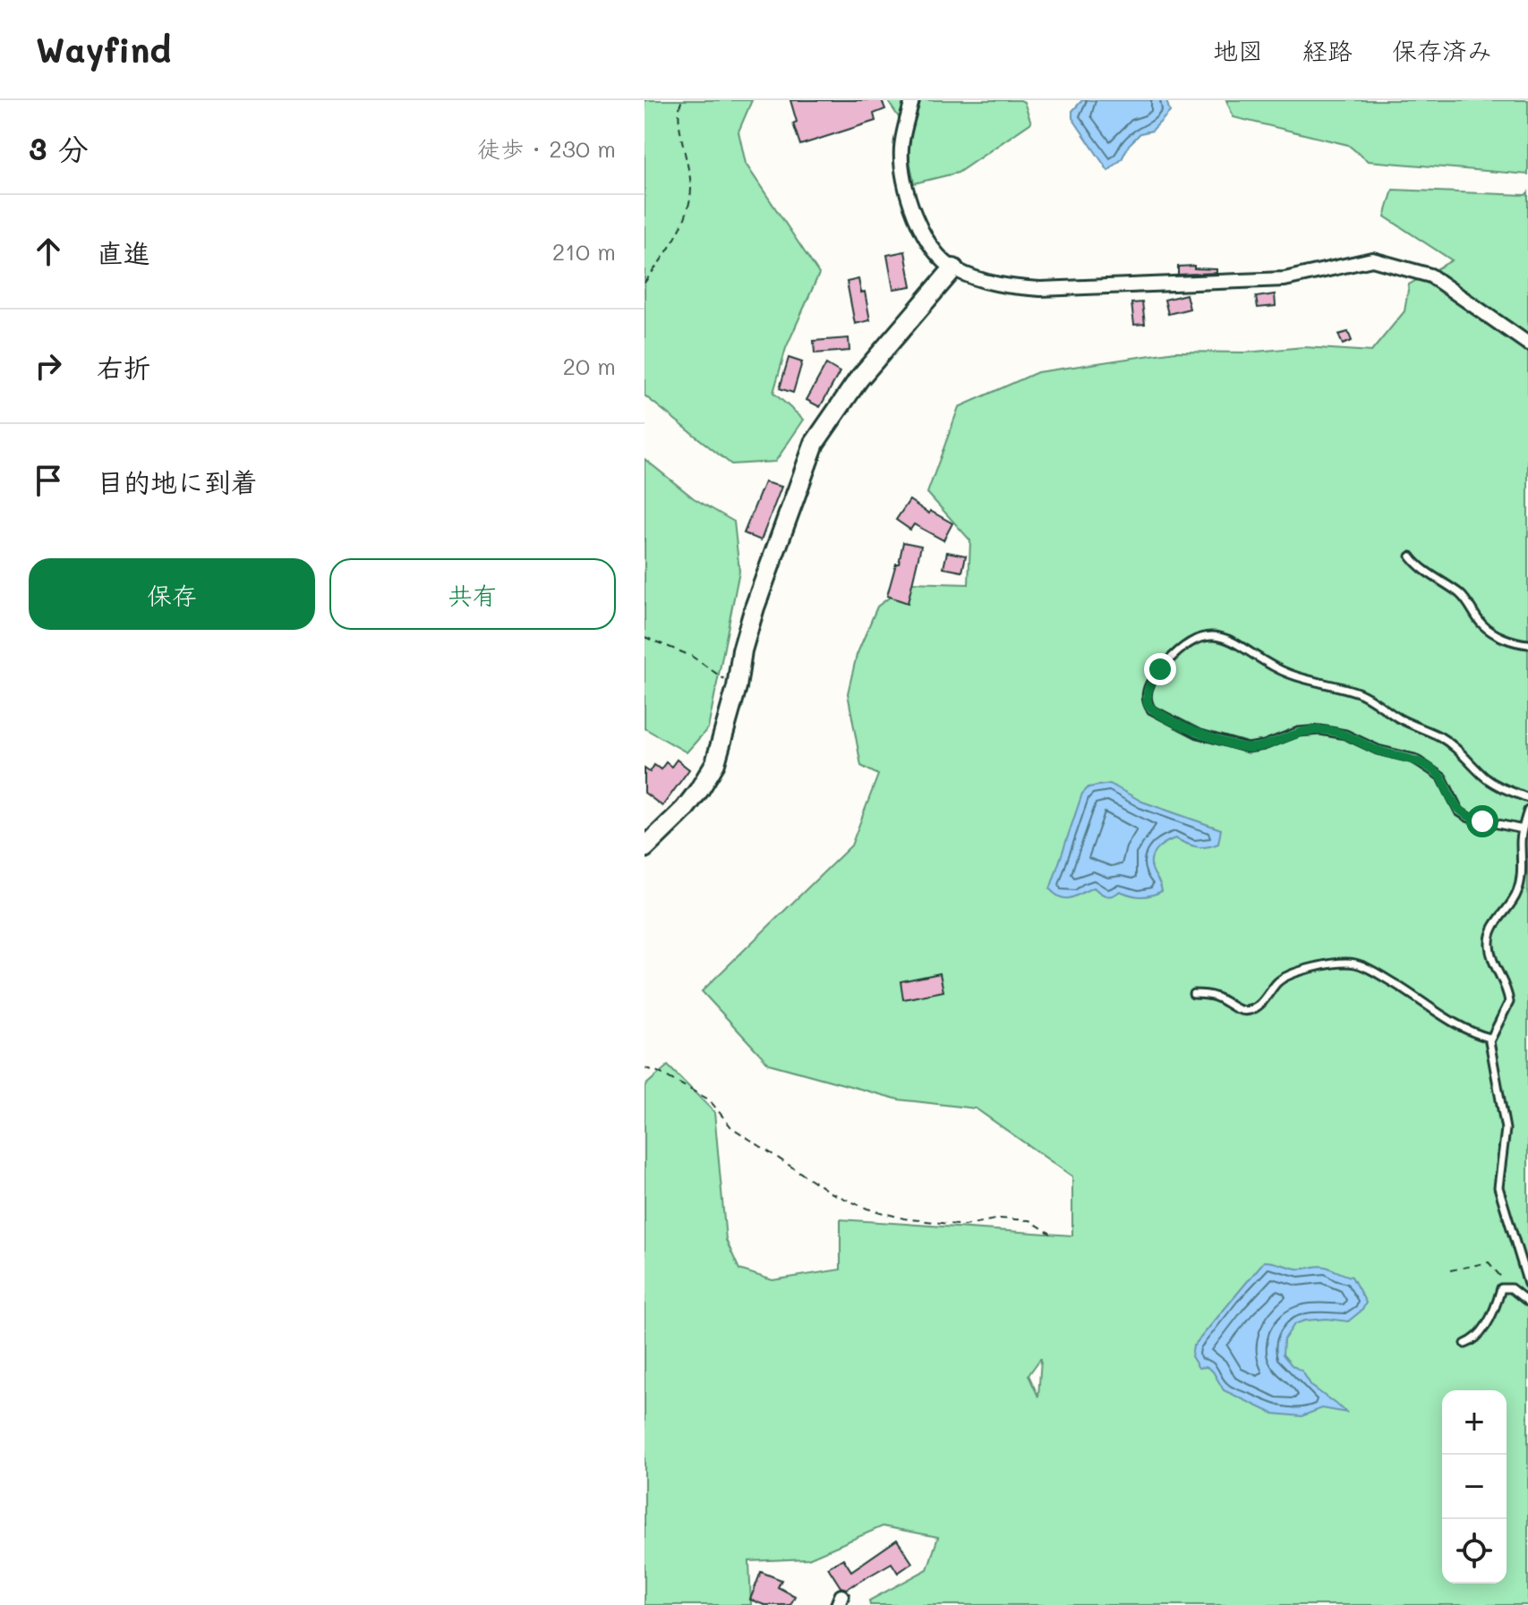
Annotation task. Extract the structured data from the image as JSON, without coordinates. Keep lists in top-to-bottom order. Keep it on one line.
{"page":{"header":"Wayfind","nav":["地図","経路","保存済み"],"heading":["3 分","徒歩 · 230 m"],"list":[["直進","210 m"],["右折","20 m"],"目的地に到着"],"buttons":["保存","共有"],"map_buttons":["+","−"]}}
